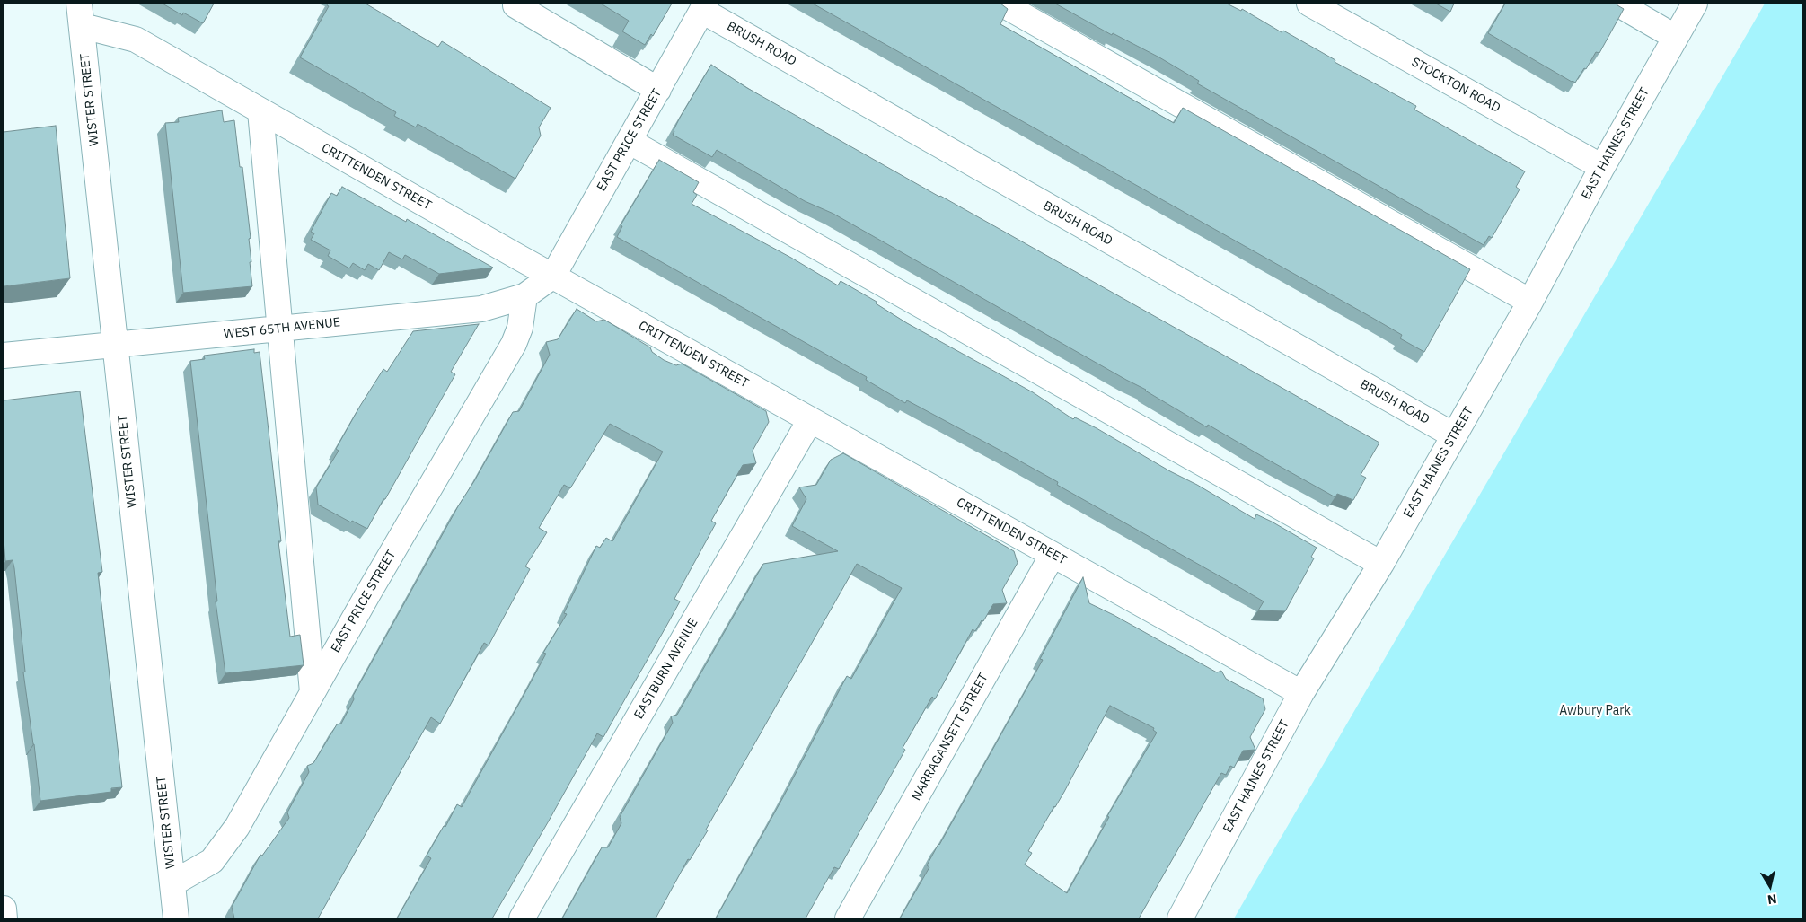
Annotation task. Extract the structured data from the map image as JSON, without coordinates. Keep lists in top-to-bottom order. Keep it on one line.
{"streets":{"street":["BRUSH ROAD","STOCKTON ROAD","WISTER STREET","EAST PRICE STREET","EAST HAINES STREET","CRITTENDEN STREET","WEST 65TH AVENUE","EASTBURN AVENUE","NARRAGANSETT STREET"]},"crossings":[["BRUSH ROAD","EAST PRICE STREET"],["BRUSH ROAD","EAST HAINES STREET"],["STOCKTON ROAD","EAST HAINES STREET"],["WISTER STREET","EAST PRICE STREET"],["WISTER STREET","CRITTENDEN STREET"],["WISTER STREET","WEST 65TH AVENUE"],["EAST PRICE STREET","CRITTENDEN STREET"],["EAST PRICE STREET","WEST 65TH AVENUE"],["EAST HAINES STREET","CRITTENDEN STREET"],["CRITTENDEN STREET","WEST 65TH AVENUE"],["CRITTENDEN STREET","EASTBURN AVENUE"],["CRITTENDEN STREET","NARRAGANSETT STREET"]],"parks":["Awbury Park"],"north":"bottom"}
